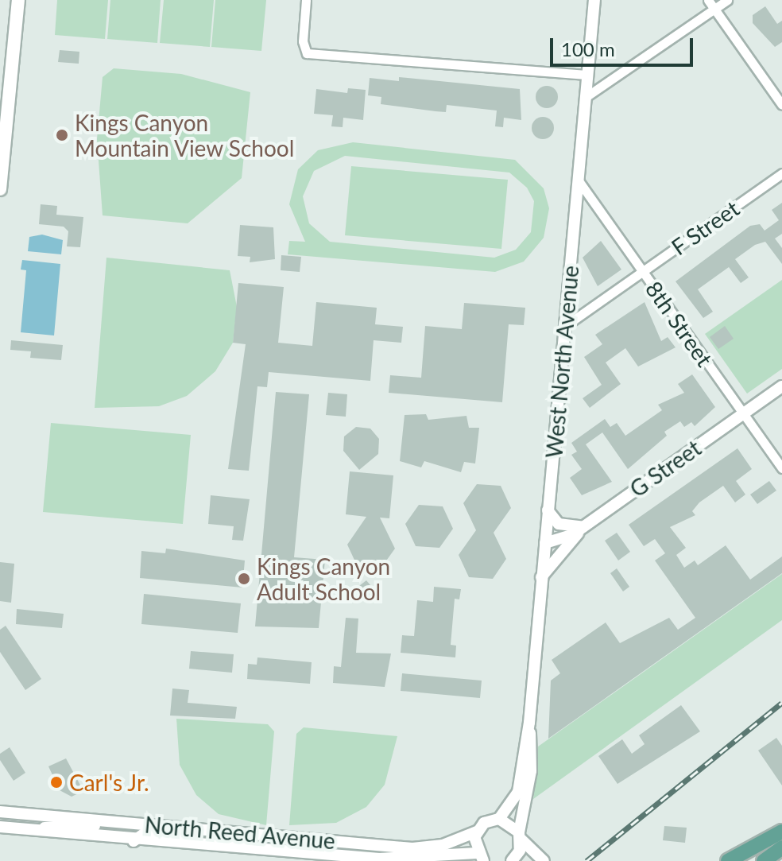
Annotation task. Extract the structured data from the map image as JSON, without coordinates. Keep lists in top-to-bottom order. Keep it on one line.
{"streets":{"street":["F Street","8th Street","West North Avenue","G Street","North Reed Avenue"]},"crossings":[["F Street","8th Street"],["F Street","West North Avenue"],["8th Street","West North Avenue"],["8th Street","G Street"],["West North Avenue","G Street"],["West North Avenue","North Reed Avenue"]],"places":["Kings Canyon Mountain View School","Kings Canyon Adult School","Carl's Jr."],"scale_bar":"100 m"}
